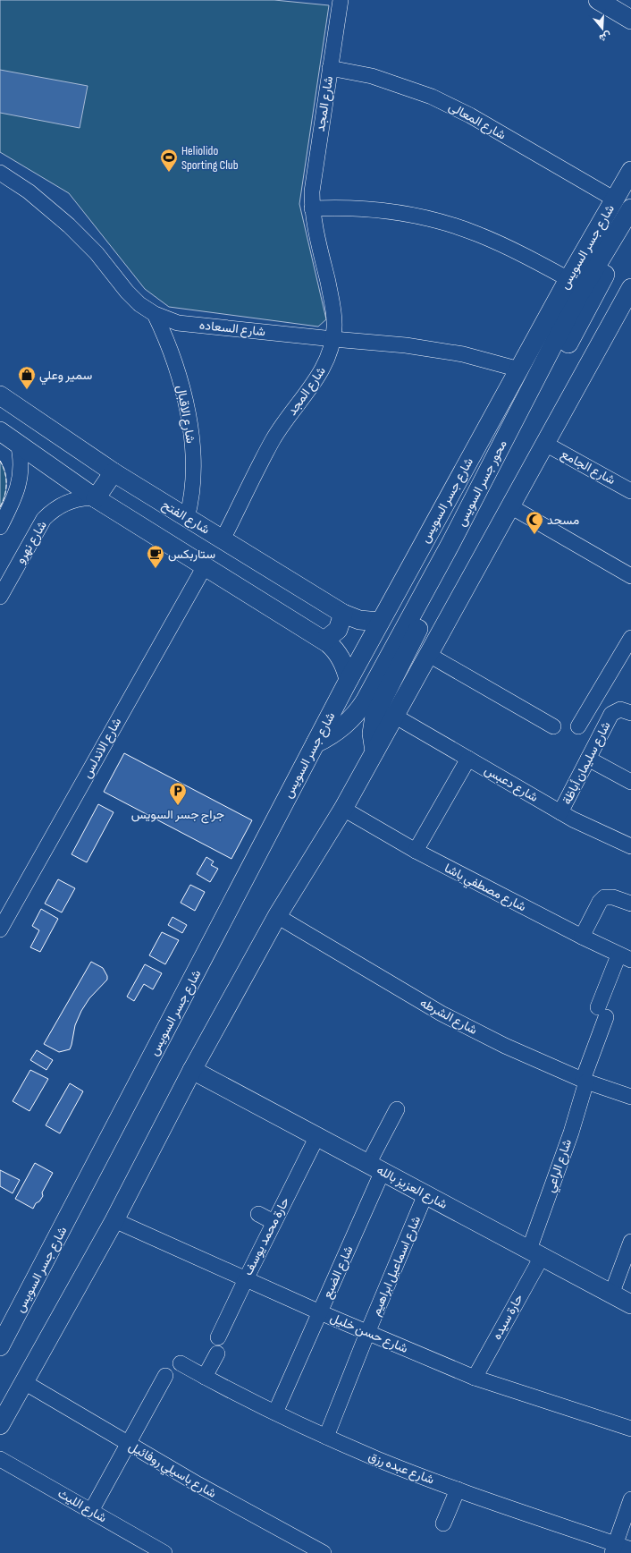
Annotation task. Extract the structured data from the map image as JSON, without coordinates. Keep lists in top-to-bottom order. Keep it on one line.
{"streets":{"main road":["شارع جسر السويس","محور جسر السويس","شارع الفتح","شارع العزيز بالله"],"street":["شارع المجد","شارع المعالى","شارع السعاده","شارع الاقبال","شارع الجامع","شارع نهرو","شارع الاندلس","شارع سليمان أباظة","شارع دعبس","شارع مصطفي باشا","شارع الشرطه","شارع الراعي","حارة محمد يوسف","شارع اسماعيل ابراهيم","شارع الضبع","حارة سيده","شارع حسن خليل","شارع عبده رزق","شارع باسيلي روفائيل","شارع الليث"]},"crossings":[["شارع المجد","شارع المعالى"],["شارع المجد","شارع السعاده"],["شارع المجد","شارع الفتح"],["شارع المعالى","شارع جسر السويس"],["شارع جسر السويس","شارع السعاده"],["شارع جسر السويس","محور جسر السويس"],["شارع جسر السويس","شارع الفتح"],["شارع السعاده","شارع الاقبال"],["شارع الاقبال","شارع الفتح"],["شارع سليمان أباظة","شارع دعبس"],["شارع مصطفي باشا","شارع الراعي"],["شارع الشرطه","شارع الراعي"],["شارع الراعي","شارع العزيز بالله"],["شارع الراعي","حارة سيده"],["شارع العزيز بالله","حارة محمد يوسف"],["شارع العزيز بالله","شارع اسماعيل ابراهيم"],["شارع العزيز بالله","شارع الضبع"],["شارع العزيز بالله","حارة سيده"],["حارة محمد يوسف","شارع حسن خليل"],["شارع اسماعيل ابراهيم","شارع حسن خليل"],["شارع اسماعيل ابراهيم","شارع عبده رزق"],["شارع الضبع","شارع حسن خليل"],["شارع الضبع","شارع عبده رزق"],["حارة سيده","شارع حسن خليل"]],"places":{"sports":["Heliolido Sporting Club"],"shop":["سمير وعلي"],"mosque":["مسحد"],"cafe":["ستاربكس"],"parking":["جراج جسر السويس"]},"north":"bottom"}
